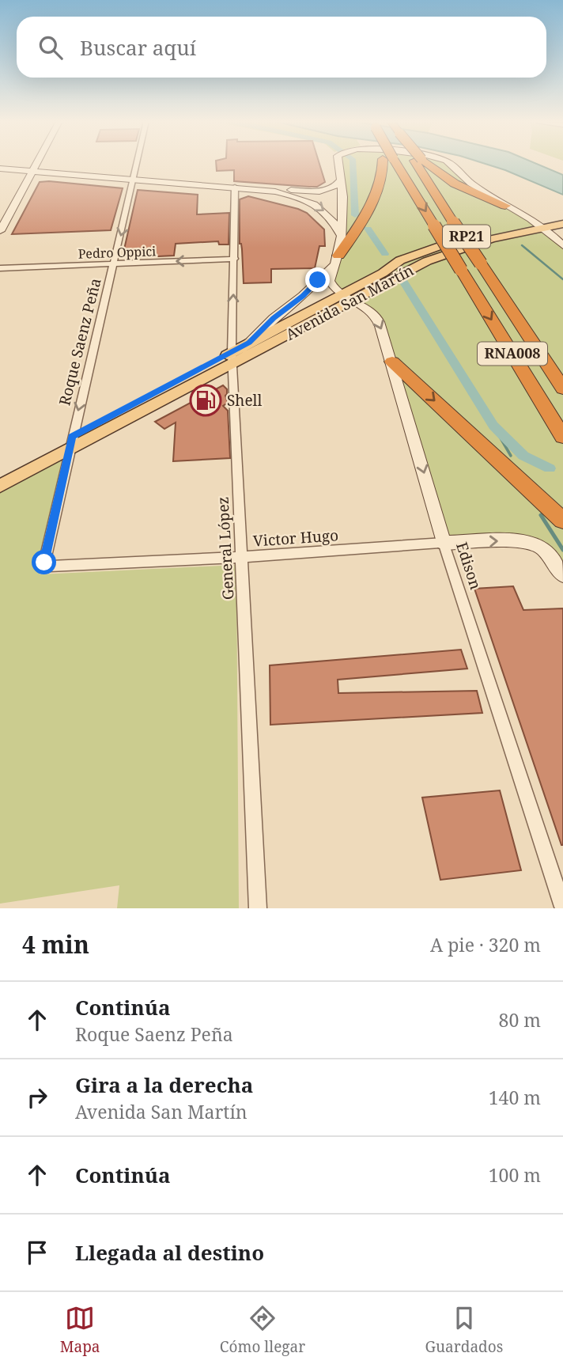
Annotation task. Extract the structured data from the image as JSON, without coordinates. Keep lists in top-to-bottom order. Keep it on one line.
{"streets":{"highway":["RNA008"],"main road":["RP21","Avenida San Martín","Edison"],"street":["Pedro Oppici","Roque Saenz Peña","Victor Hugo","General López"]},"crossings":[["Pedro Oppici","Roque Saenz Peña"],["Pedro Oppici","General López"],["Avenida San Martín","Roque Saenz Peña"],["Avenida San Martín","General López"],["Avenida San Martín","Edison"],["Roque Saenz Peña","Victor Hugo"],["Victor Hugo","General López"],["Victor Hugo","Edison"]],"one_way":["Pedro Oppici","Roque Saenz Peña","Edison"],"places":{"fuel station":["Shell"]},"page":{"search":"Buscar aquí","heading":["4 min","A pie · 320 m"],"list":[["Continúa","Roque Saenz Peña","80 m"],["Gira a la derecha","Avenida San Martín","140 m"],["Continúa","100 m"],"Llegada al destino"],"nav":["Mapa","Cómo llegar","Guardados"]}}
